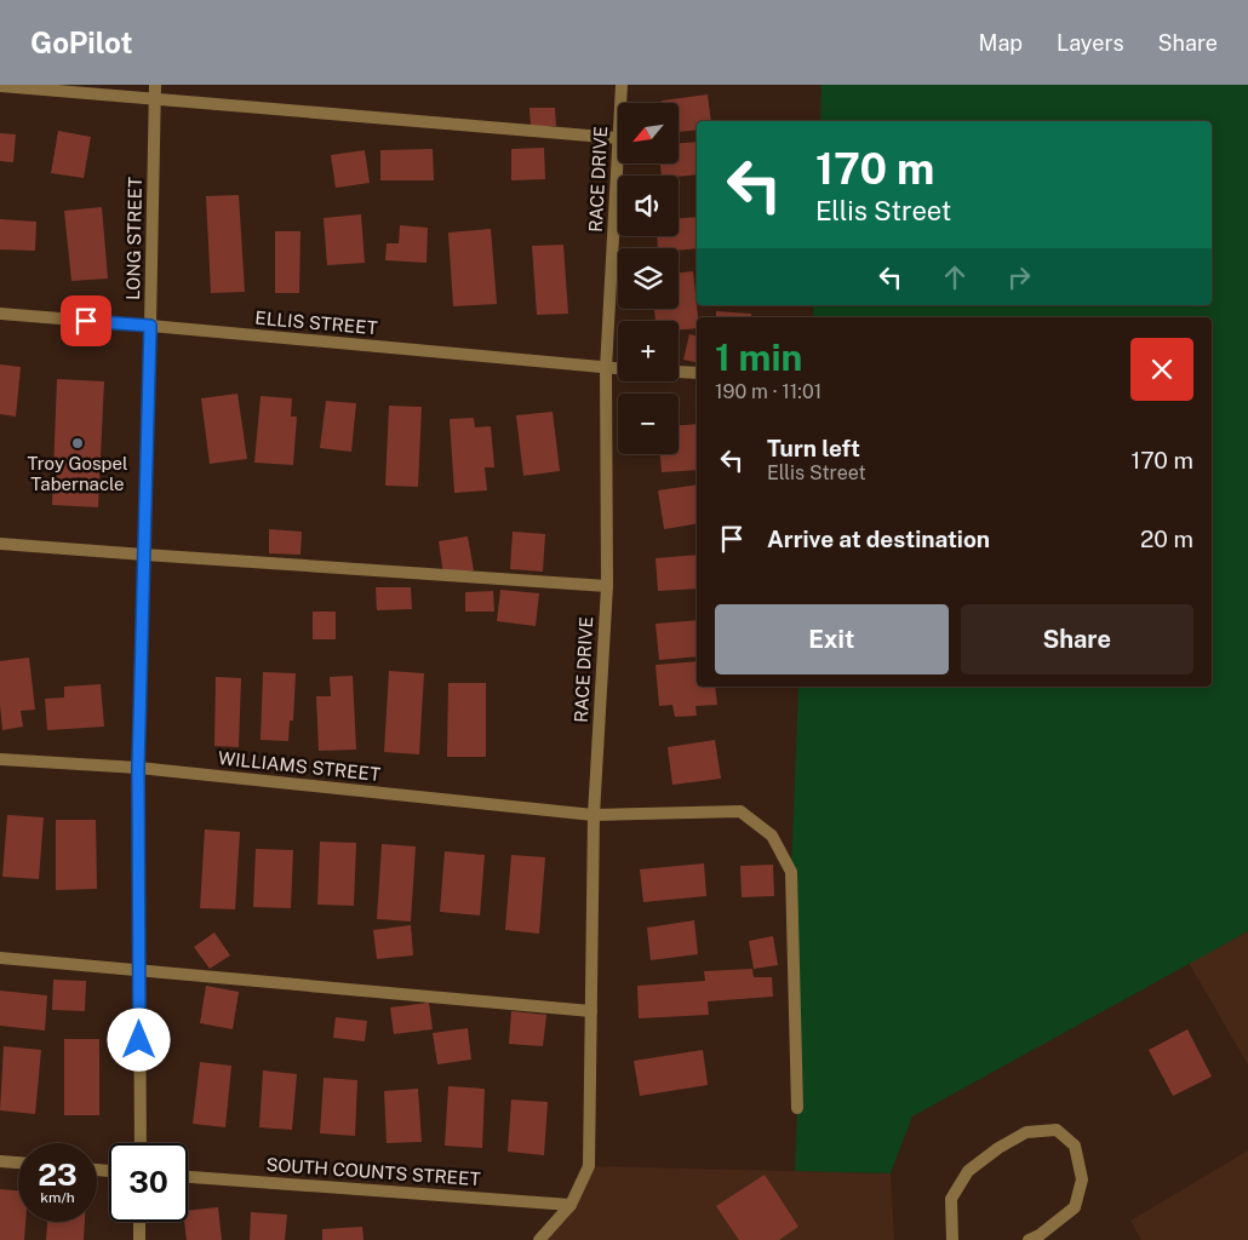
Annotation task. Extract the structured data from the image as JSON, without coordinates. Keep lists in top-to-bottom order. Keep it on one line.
{"streets":{"street":["RACE DRIVE","LONG STREET","ELLIS STREET","WILLIAMS STREET","SOUTH COUNTS STREET"]},"crossings":[["RACE DRIVE","ELLIS STREET"],["RACE DRIVE","WILLIAMS STREET"],["RACE DRIVE","SOUTH COUNTS STREET"],["LONG STREET","ELLIS STREET"],["LONG STREET","WILLIAMS STREET"]],"places":["Troy Gospel Tabernacle"],"north":"bottom left","page":{"header":"GoPilot","nav":["Map","Layers","Share"],"map_buttons":["+","−"],"turn":["170 m","Ellis Street"],"heading":["1 min","190 m · 11:01"],"list":[{"name":"Turn left","note":"Ellis Street","value":"170 m"},{"name":"Arrive at destination","value":"20 m"}],"buttons":["Exit","Share"],"speed":"23 km/h","limit":"30"}}
